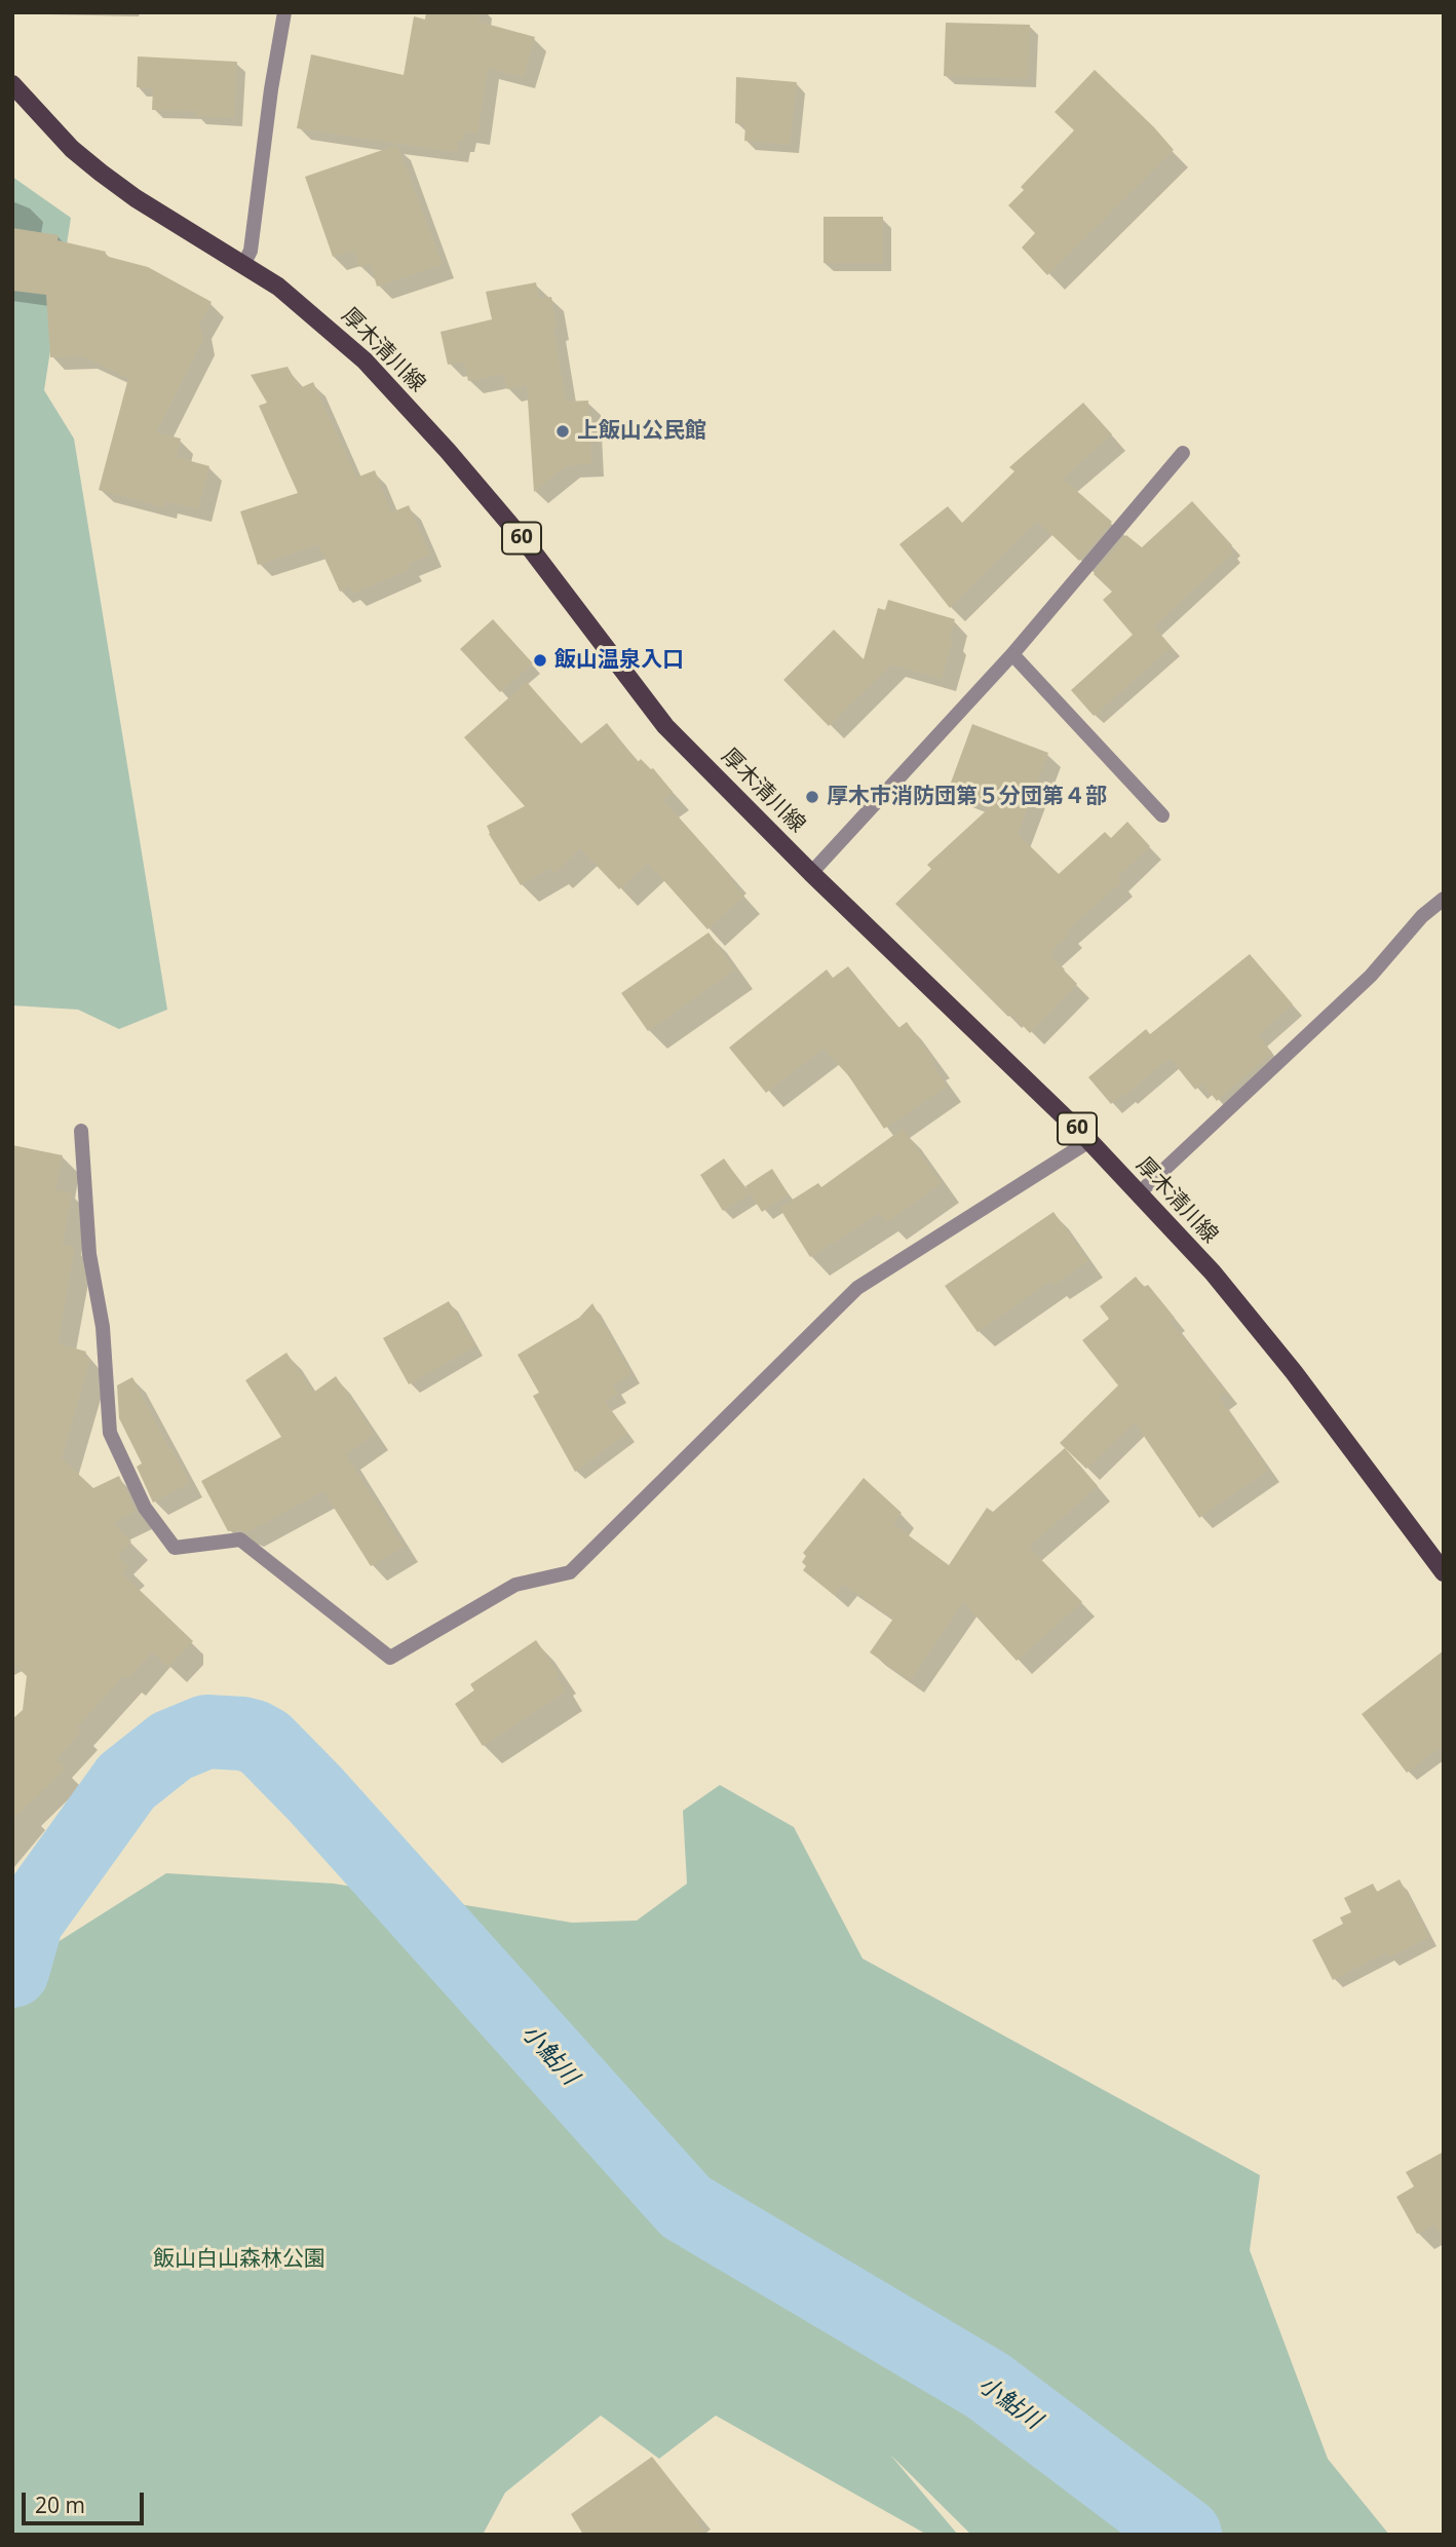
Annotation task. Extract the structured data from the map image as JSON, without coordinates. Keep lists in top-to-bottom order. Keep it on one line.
{"streets":{"main road":["厚木清川線","60"]},"water":["小鮎川"],"parks":["飯山白山森林公園"],"places":["上飯山公民館","飯山温泉入口","厚木市消防団第５分団第４部"],"scale_bar":"20 m"}
